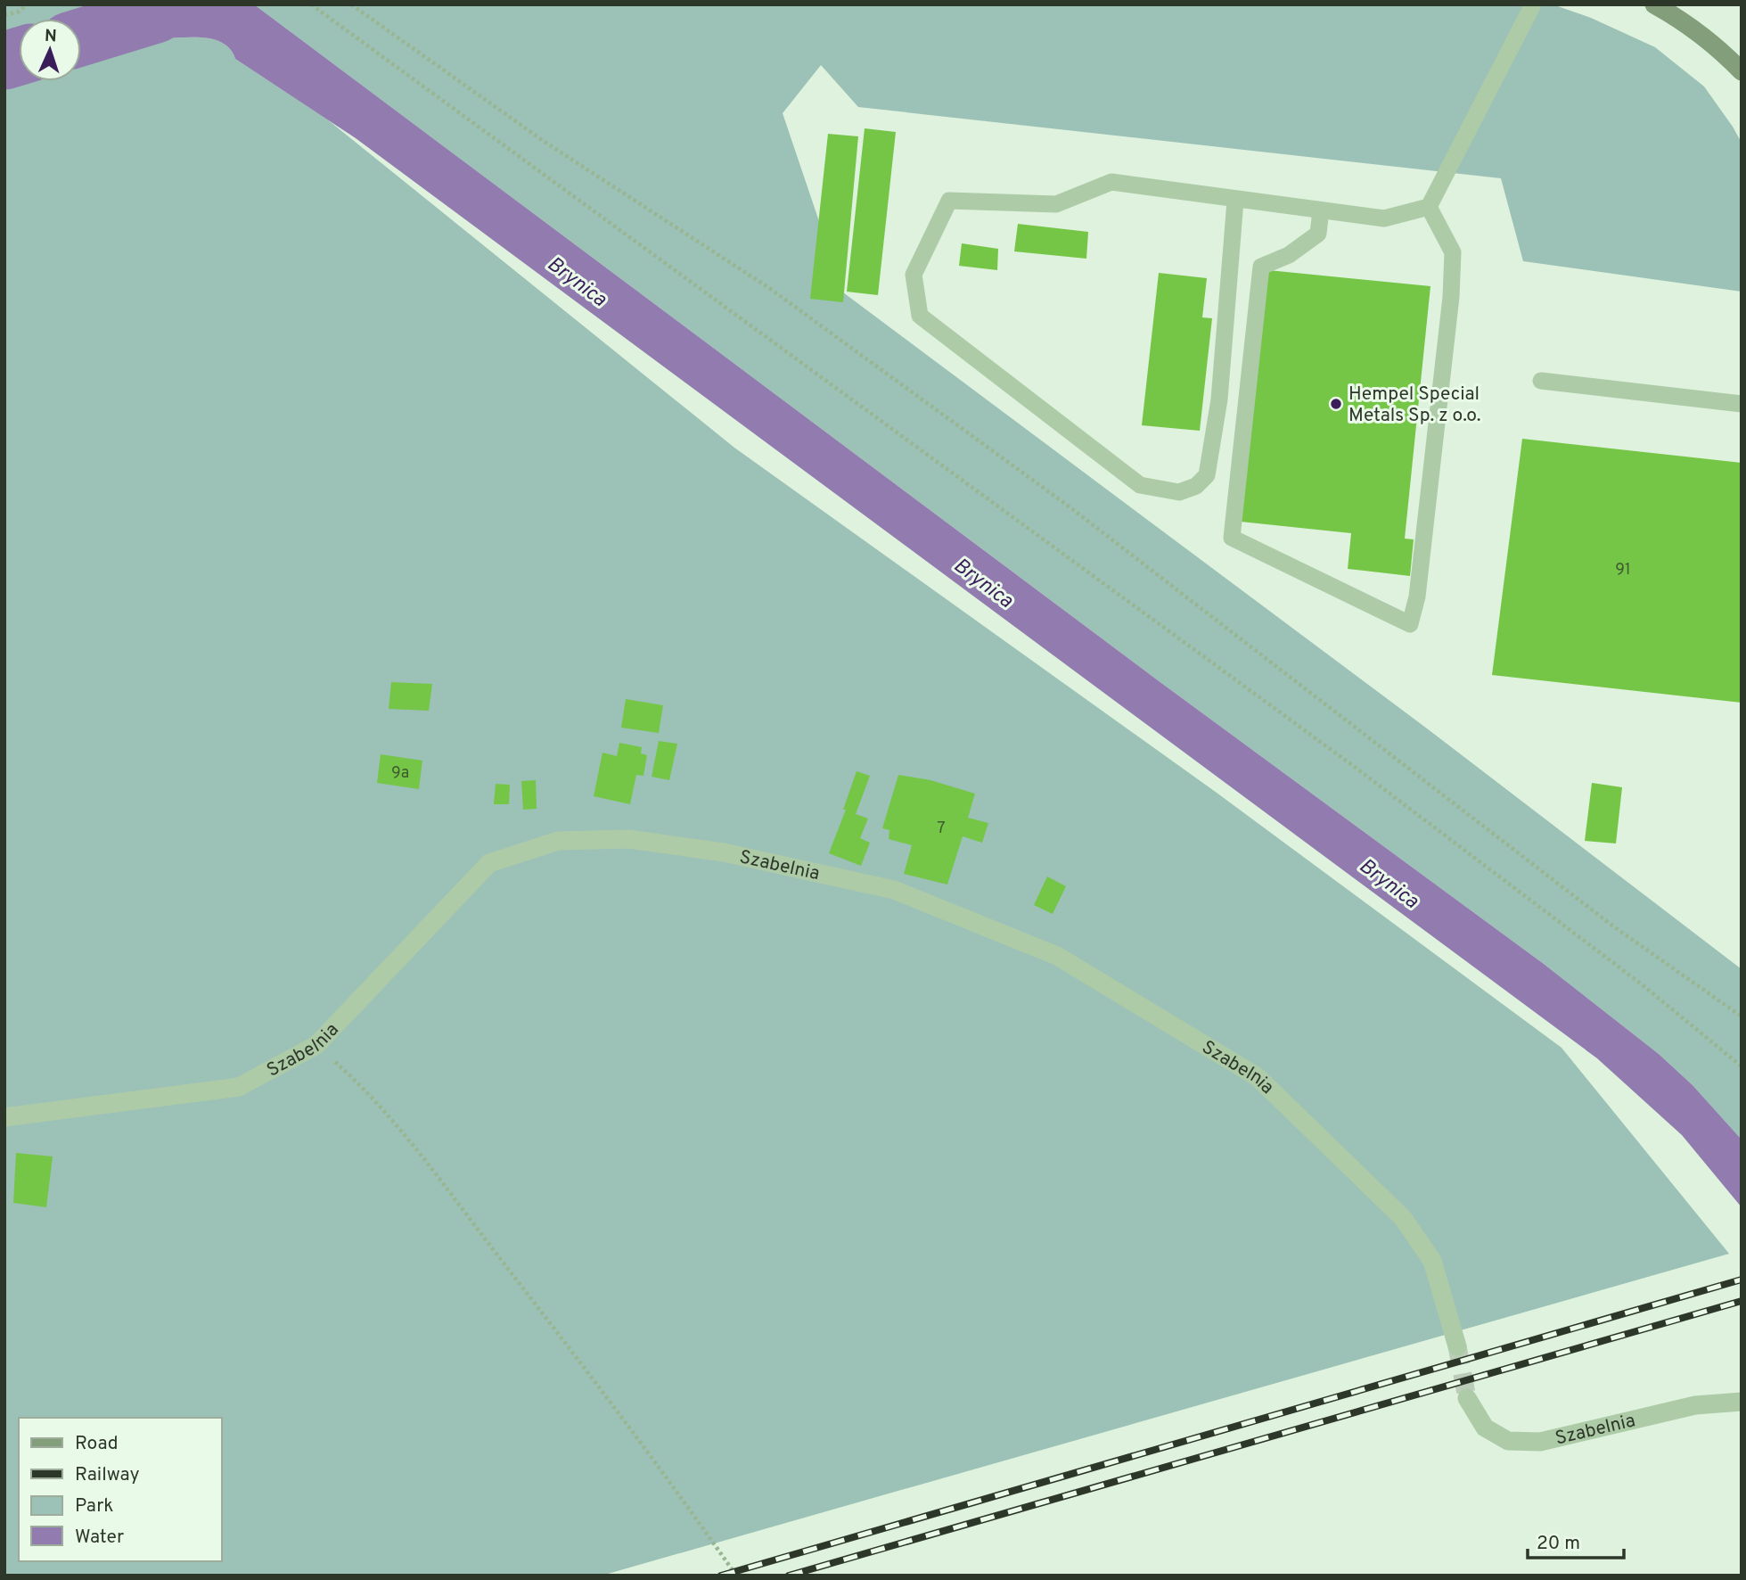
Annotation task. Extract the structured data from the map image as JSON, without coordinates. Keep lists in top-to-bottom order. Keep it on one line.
{"streets":{"street":["Szabelnia"]},"water":["Brynica"],"places":["Hempel Special Metals Sp. z o.o."],"house_numbers":["91","9a","7"],"legend":["Road","Railway","Park","Water"],"scale_bar":"20 m","north":"top"}
